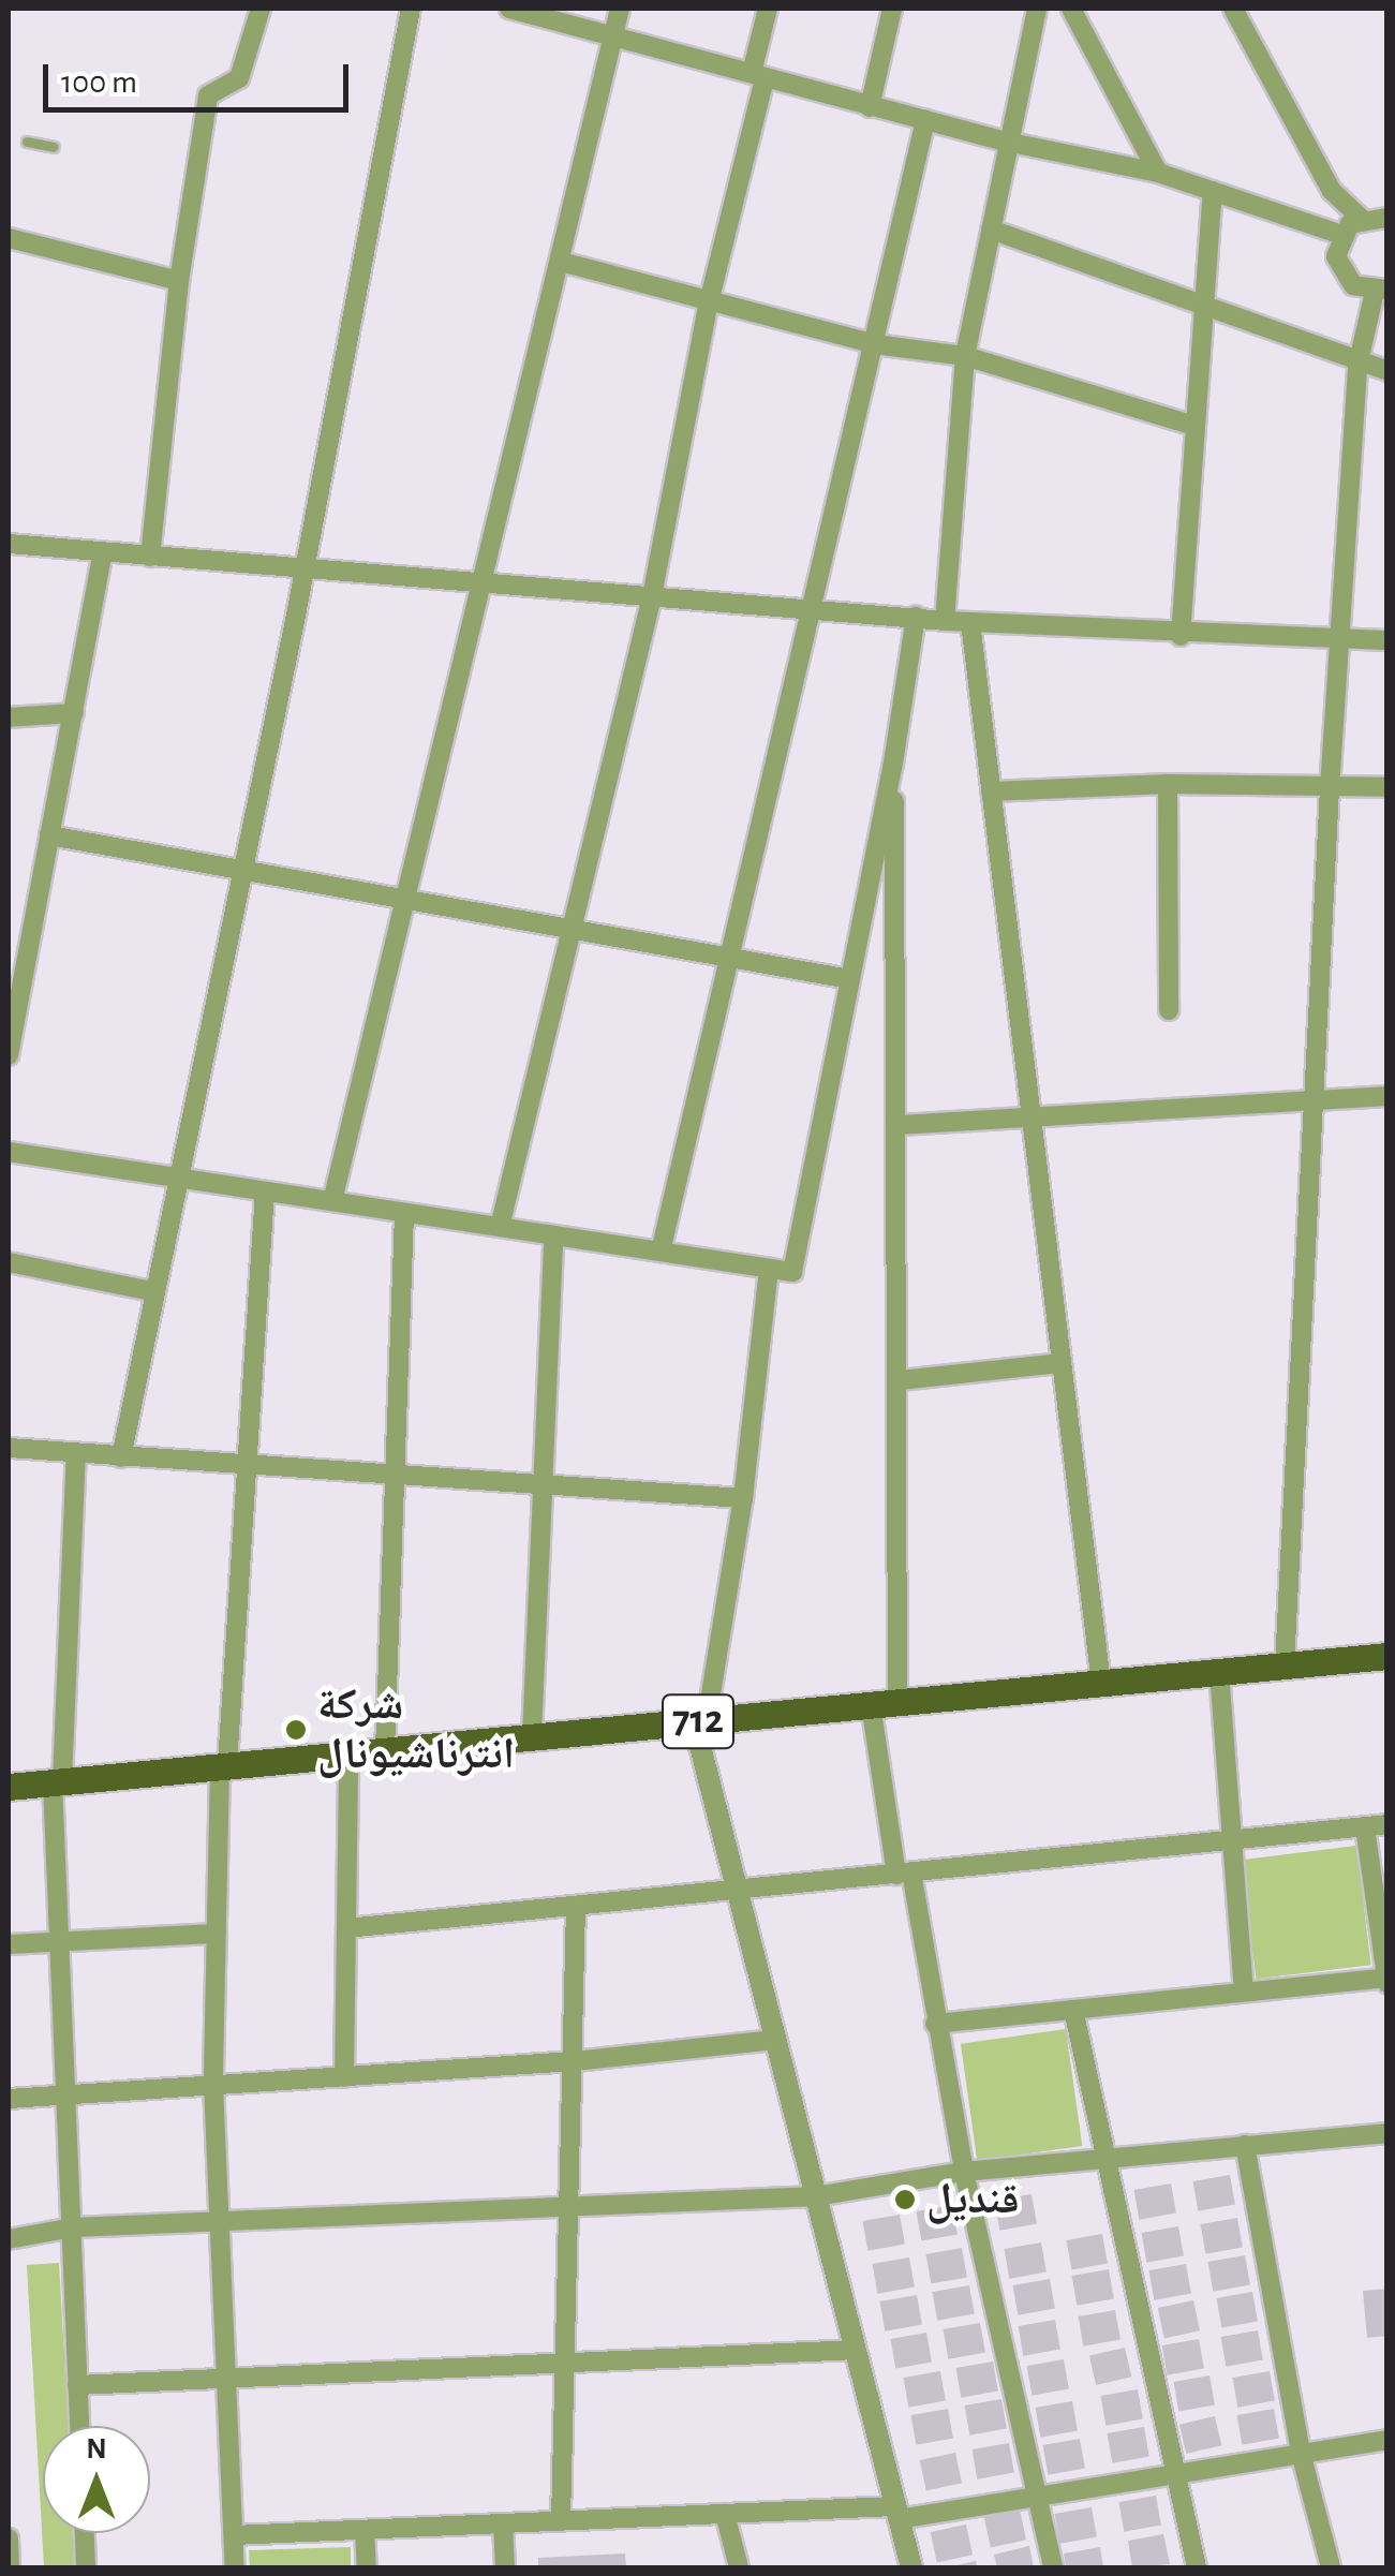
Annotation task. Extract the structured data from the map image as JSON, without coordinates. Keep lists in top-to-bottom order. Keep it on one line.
{"streets":{"main road":["712"]},"places":["شركة انترناشيونال","قنديل"],"scale_bar":"100 m","north":"top"}
